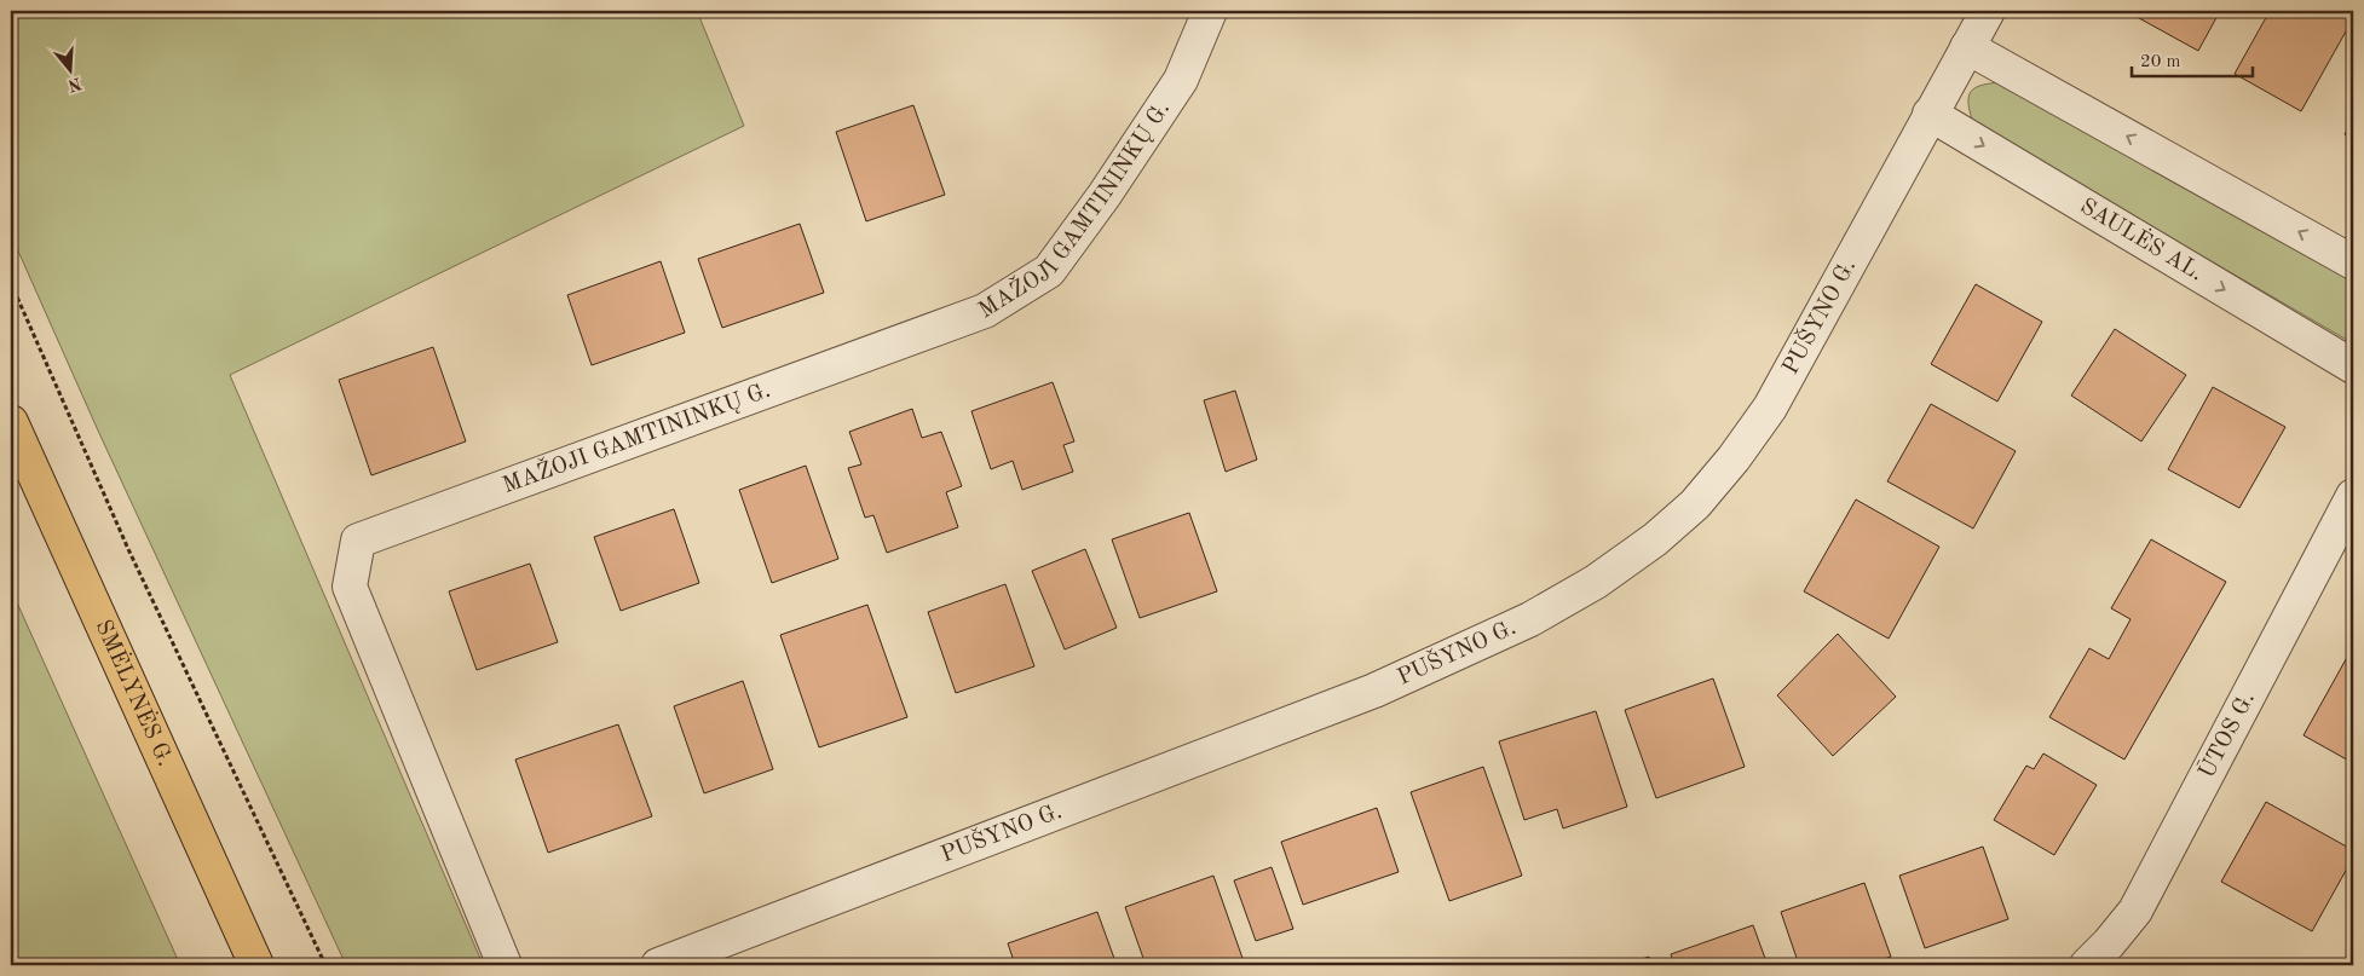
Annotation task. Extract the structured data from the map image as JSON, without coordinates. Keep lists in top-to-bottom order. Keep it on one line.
{"streets":{"highway":["SMĖLYNĖS G."],"street":["MAŽOJI GAMTININKŲ G.","SAULĖS AL.","PUŠYNO G.","ŪTOS G."]},"crossings":[["SAULĖS AL.","PUŠYNO G."]],"scale_bar":"20 m","north":"bottom"}
